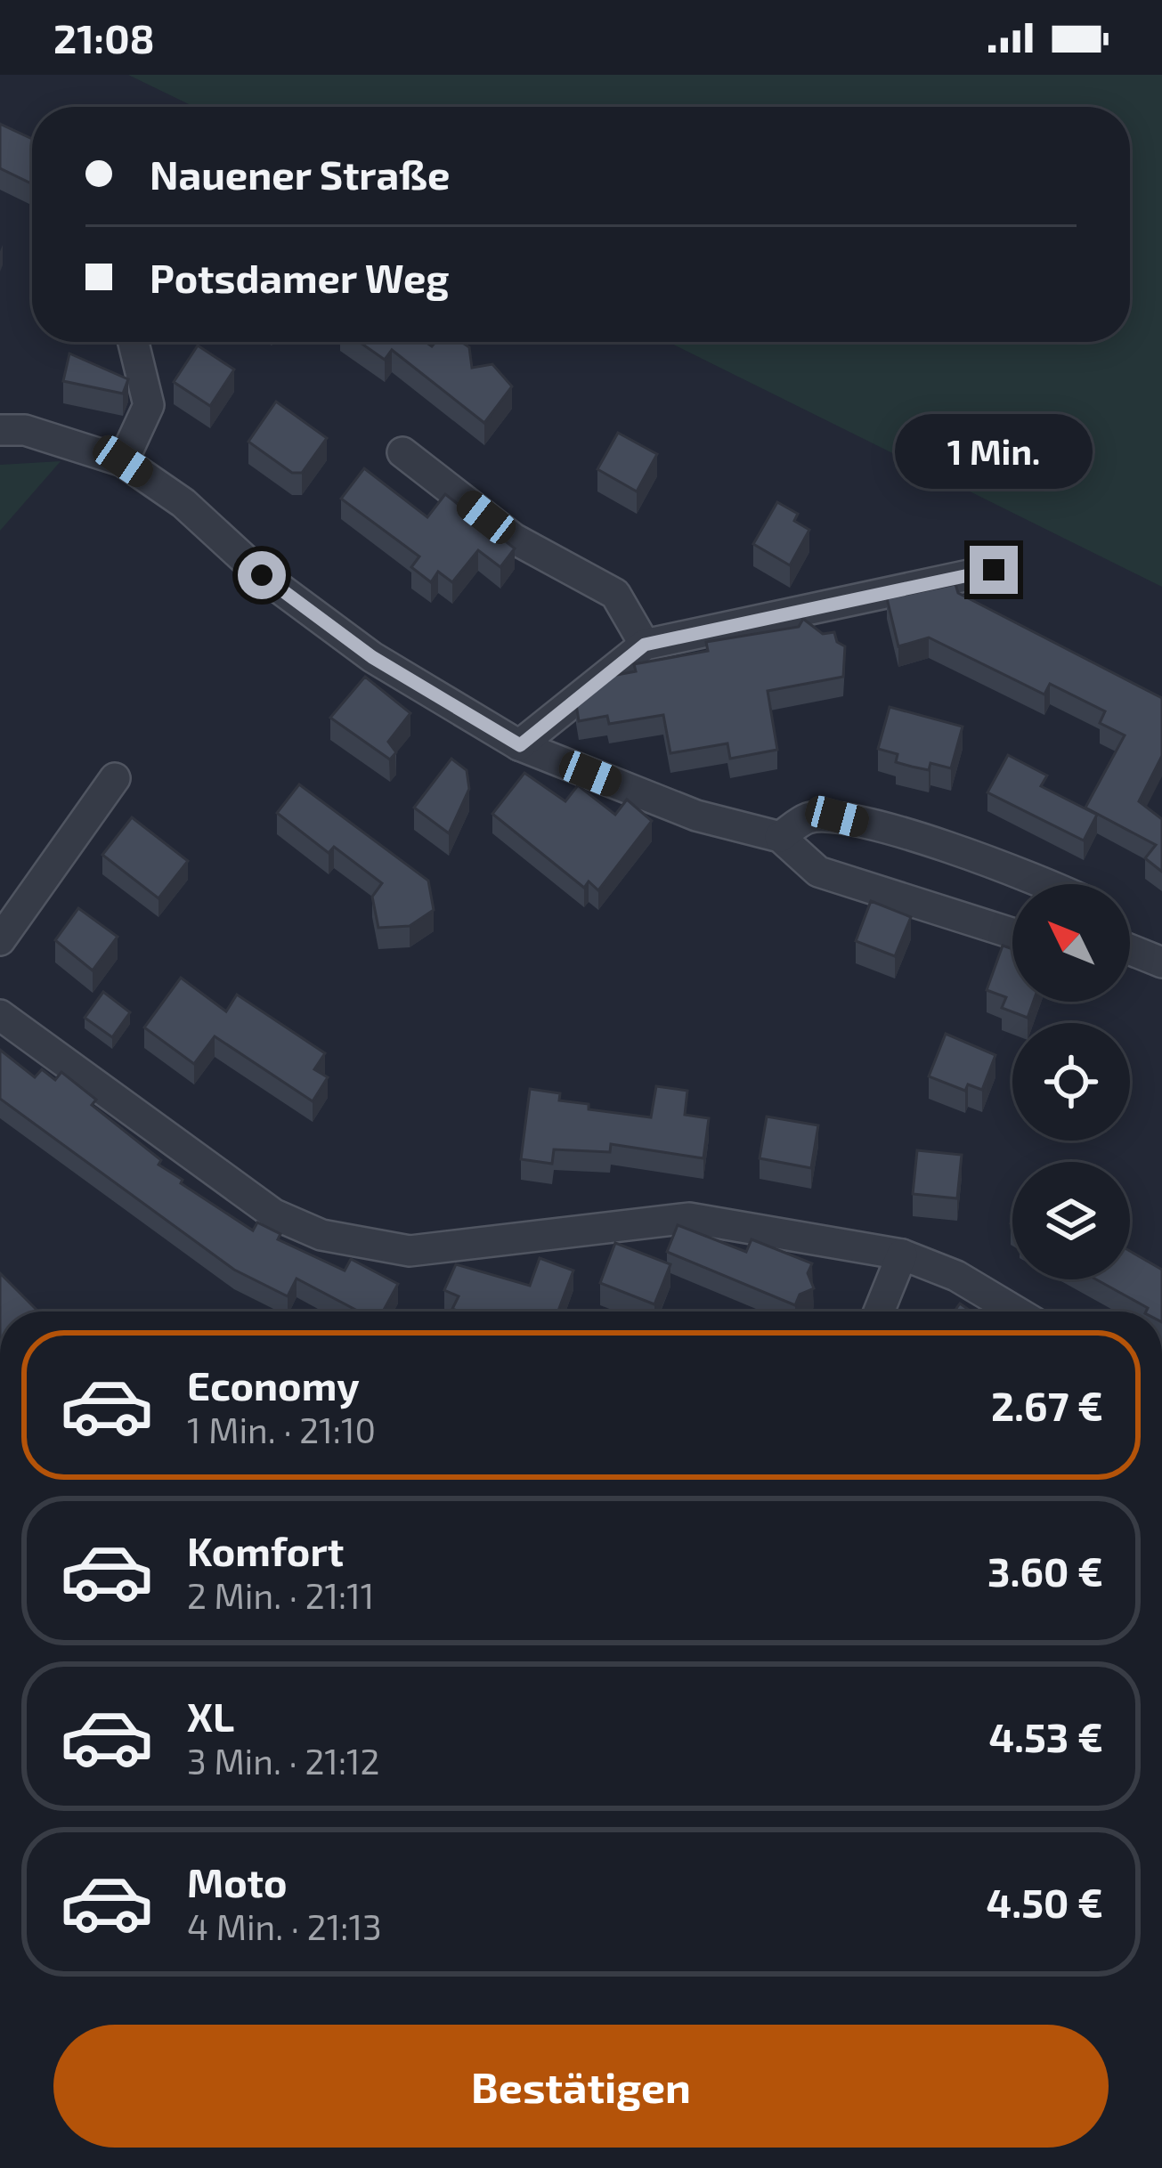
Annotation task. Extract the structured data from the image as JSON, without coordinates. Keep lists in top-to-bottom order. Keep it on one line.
{"north":"top left","page":{"status":"21:08","banner":["Nauener Straße","Potsdamer Weg"],"bubble":"1 Min.","list":[{"name":"Economy","note":"1 Min. · 21:10","value":"2.67 €"},{"name":"Komfort","note":"2 Min. · 21:11","value":"3.60 €"},{"name":"XL","note":"3 Min. · 21:12","value":"4.53 €"},{"name":"Moto","note":"4 Min. · 21:13","value":"4.50 €"}],"buttons":"Bestätigen"}}
